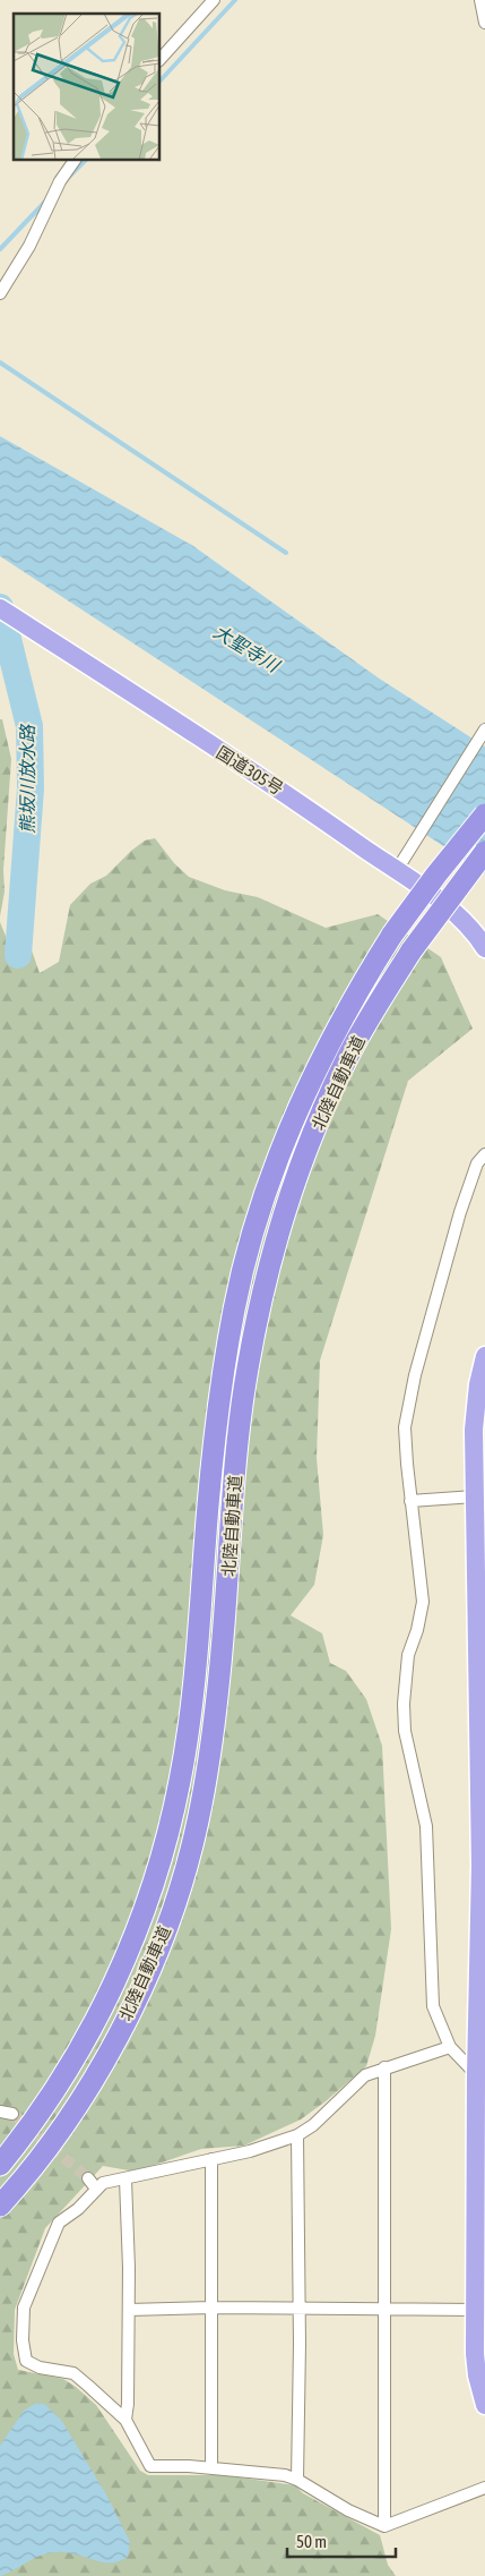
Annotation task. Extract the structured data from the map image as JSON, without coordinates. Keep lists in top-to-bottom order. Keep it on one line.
{"streets":{"highway":["国道305号","北陸自動車道"]},"water":["大聖寺川","熊坂川放水路"],"scale_bar":"50 m"}
